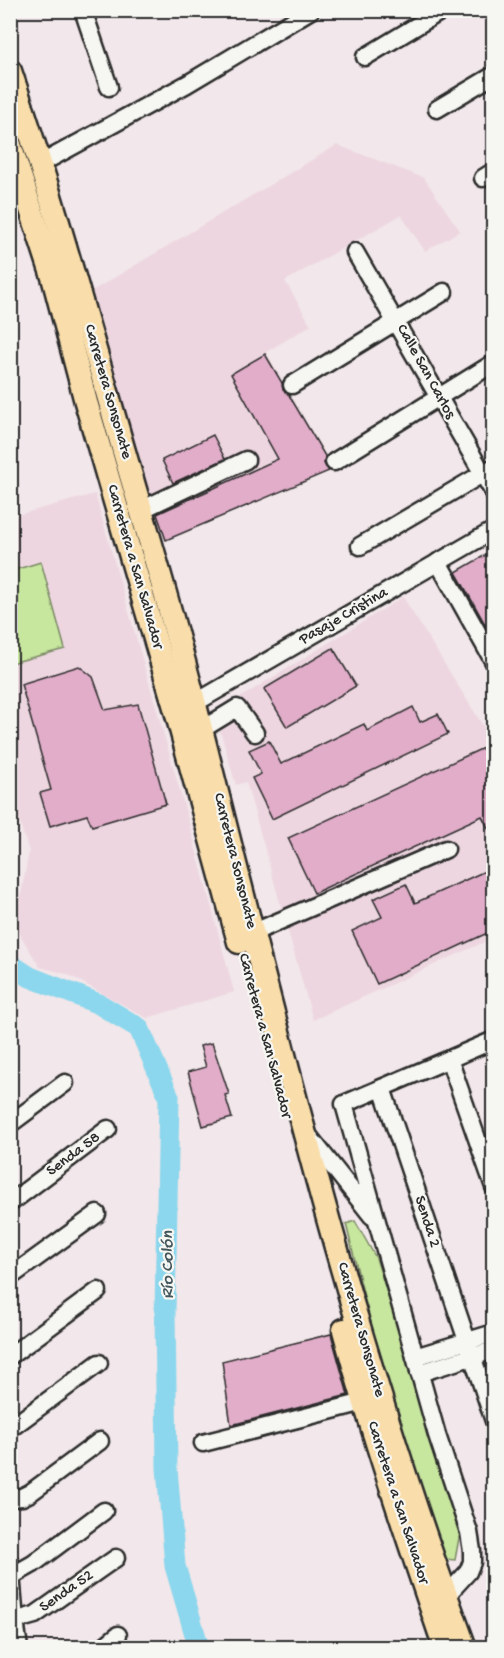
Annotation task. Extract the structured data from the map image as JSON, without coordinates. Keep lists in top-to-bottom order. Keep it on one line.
{"streets":{"highway":["Carretera Sonsonate","Carretera a San Salvador"],"street":["Calle San Carlos","Pasaje Cristina","Senda 58","Senda 2","Senda 52"]},"crossings":[["Carretera Sonsonate","Pasaje Cristina"]],"water":["Río Colón"]}
